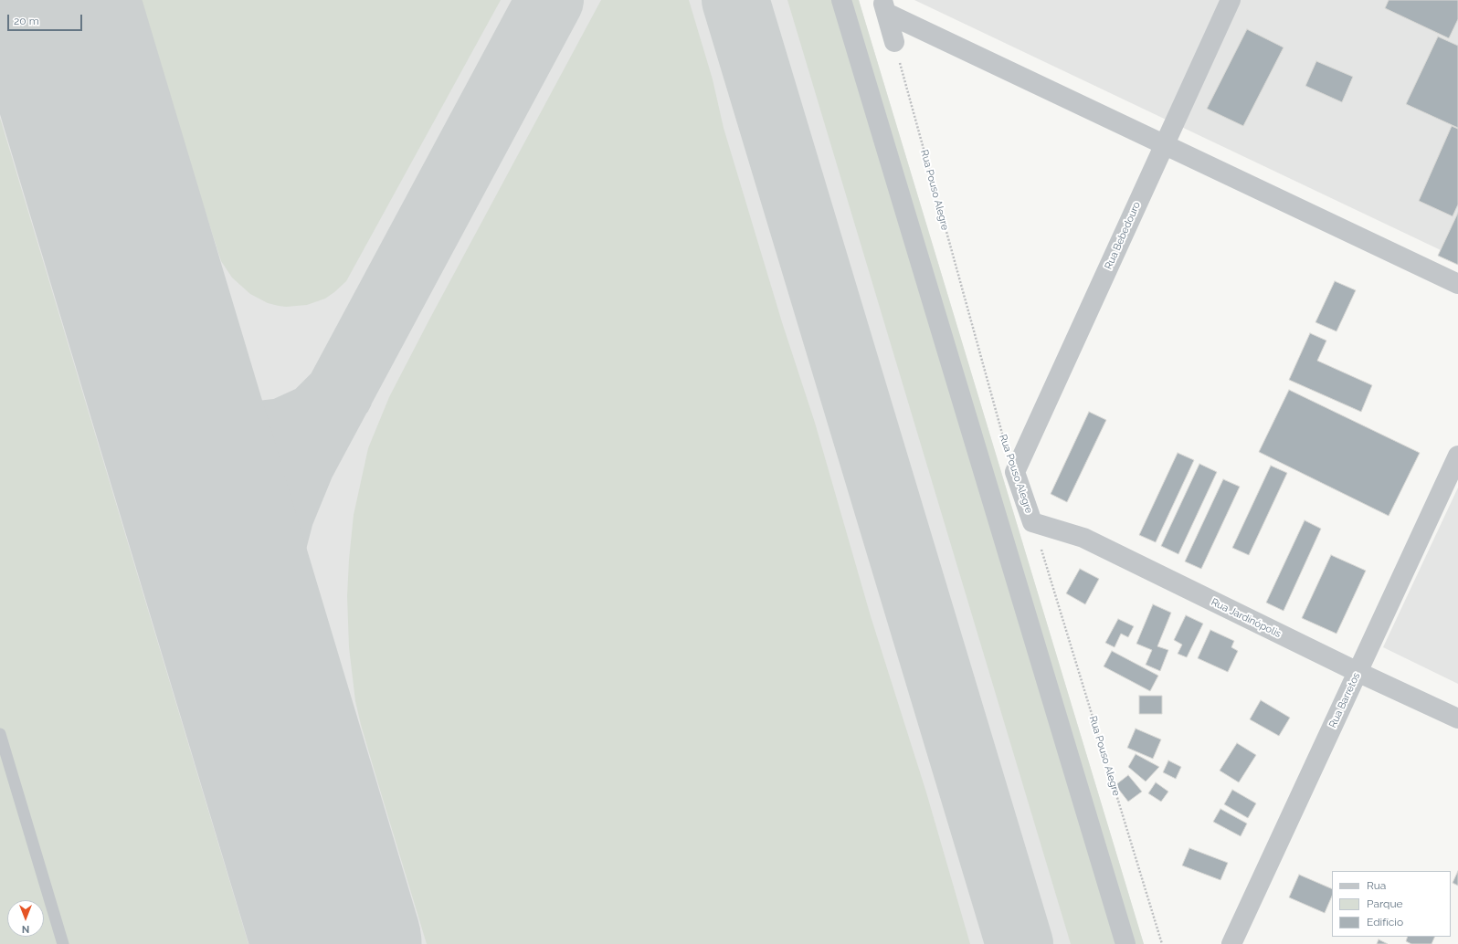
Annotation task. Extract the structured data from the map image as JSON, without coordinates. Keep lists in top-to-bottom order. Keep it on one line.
{"streets":{"street":["Rua Pouso Alegre","Rua Bebedouro","Rua Jardinópolis","Rua Barretos"]},"crossings":[["Rua Pouso Alegre","Rua Bebedouro"],["Rua Pouso Alegre","Rua Jardinópolis"],["Rua Jardinópolis","Rua Barretos"]],"legend":["Rua","Parque","Edifício"],"scale_bar":"20 m","north":"bottom"}
